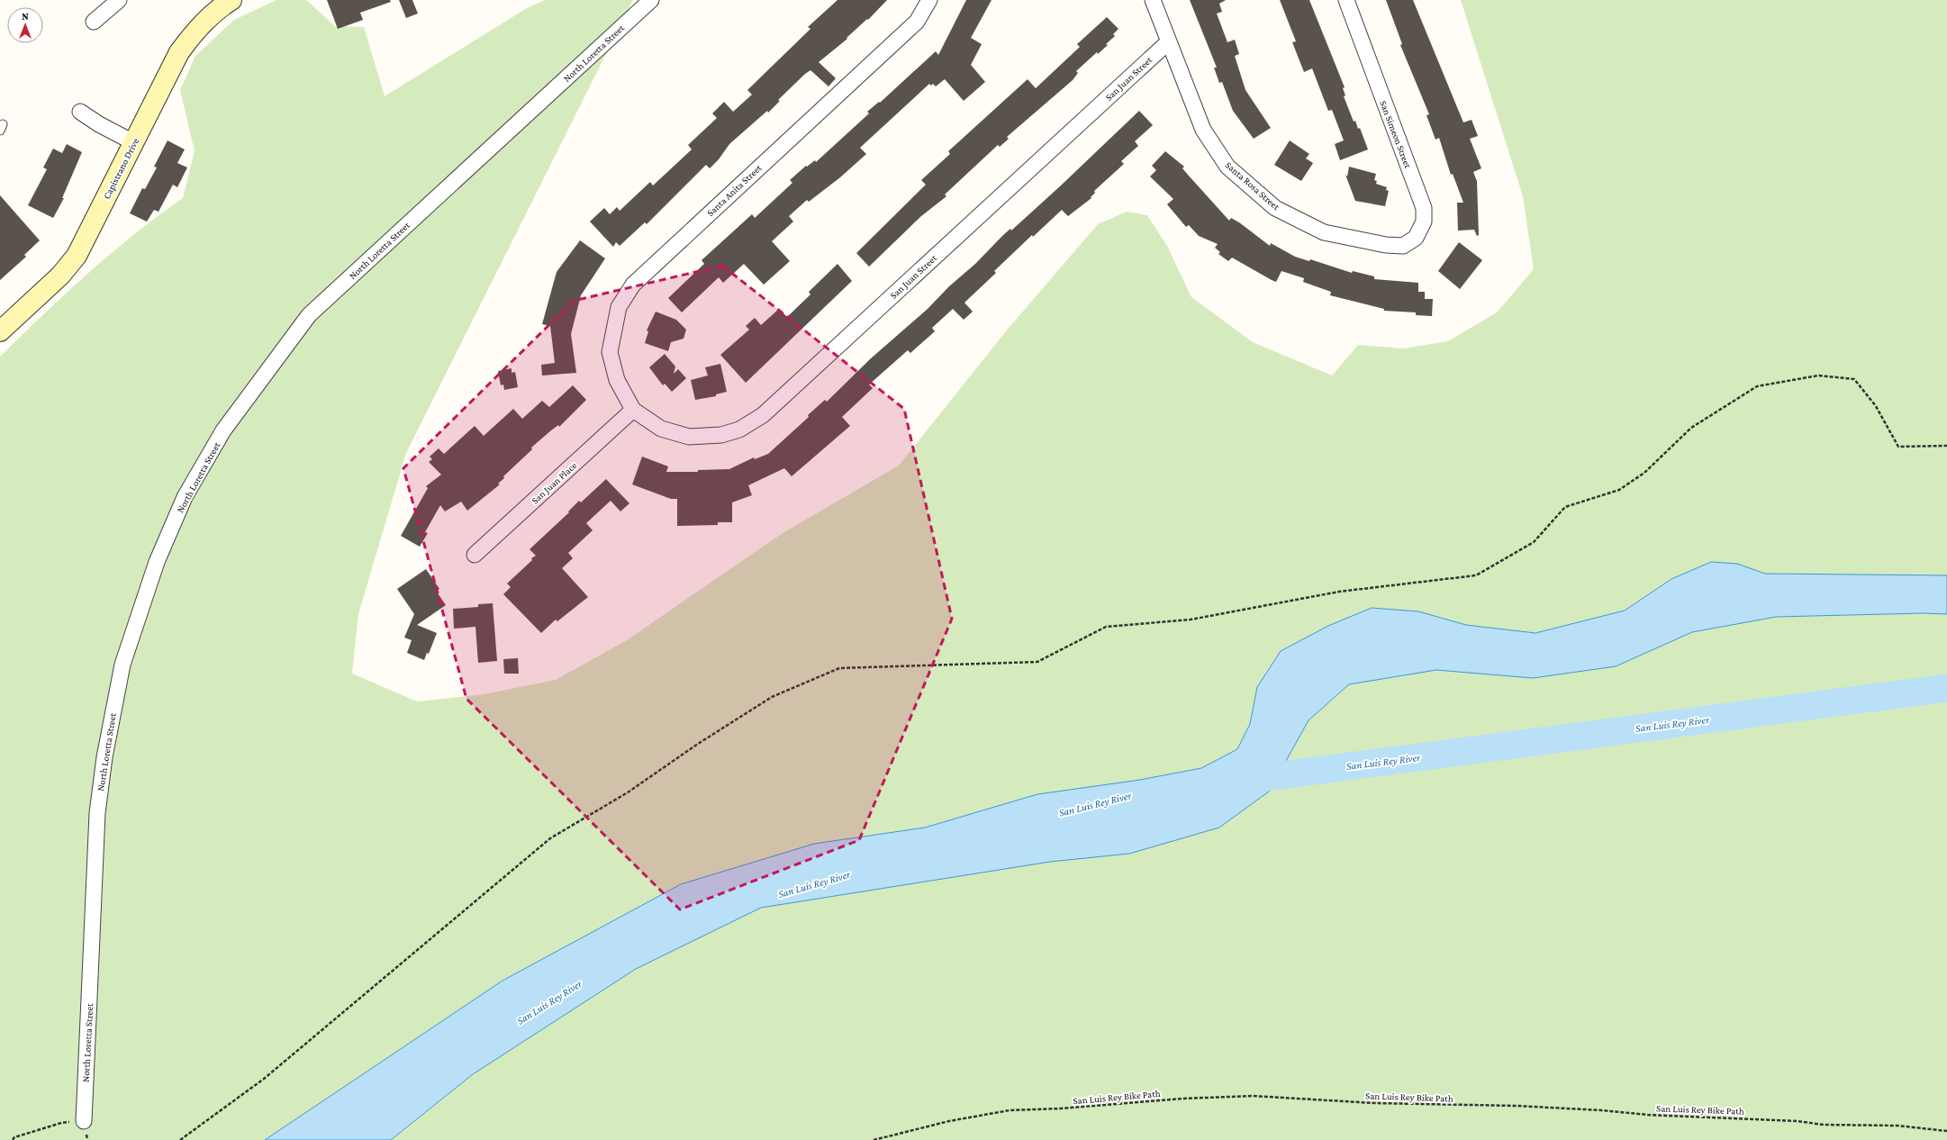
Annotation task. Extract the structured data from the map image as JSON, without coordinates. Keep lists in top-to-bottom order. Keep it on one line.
{"streets":{"street":["North Loretta Street","San Juan Street","San Simeon Street","Capistrano Drive","Santa Rosa Street","Santa Anita Street","San Juan Place"],"path":["San Luis Rey Bike Path"]},"crossings":[["San Juan Street","Santa Rosa Street"],["San Juan Street","Santa Anita Street"],["San Juan Street","San Juan Place"],["San Simeon Street","Santa Rosa Street"],["Santa Anita Street","San Juan Place"]],"water":["San Luis Rey River"],"north":"top"}
